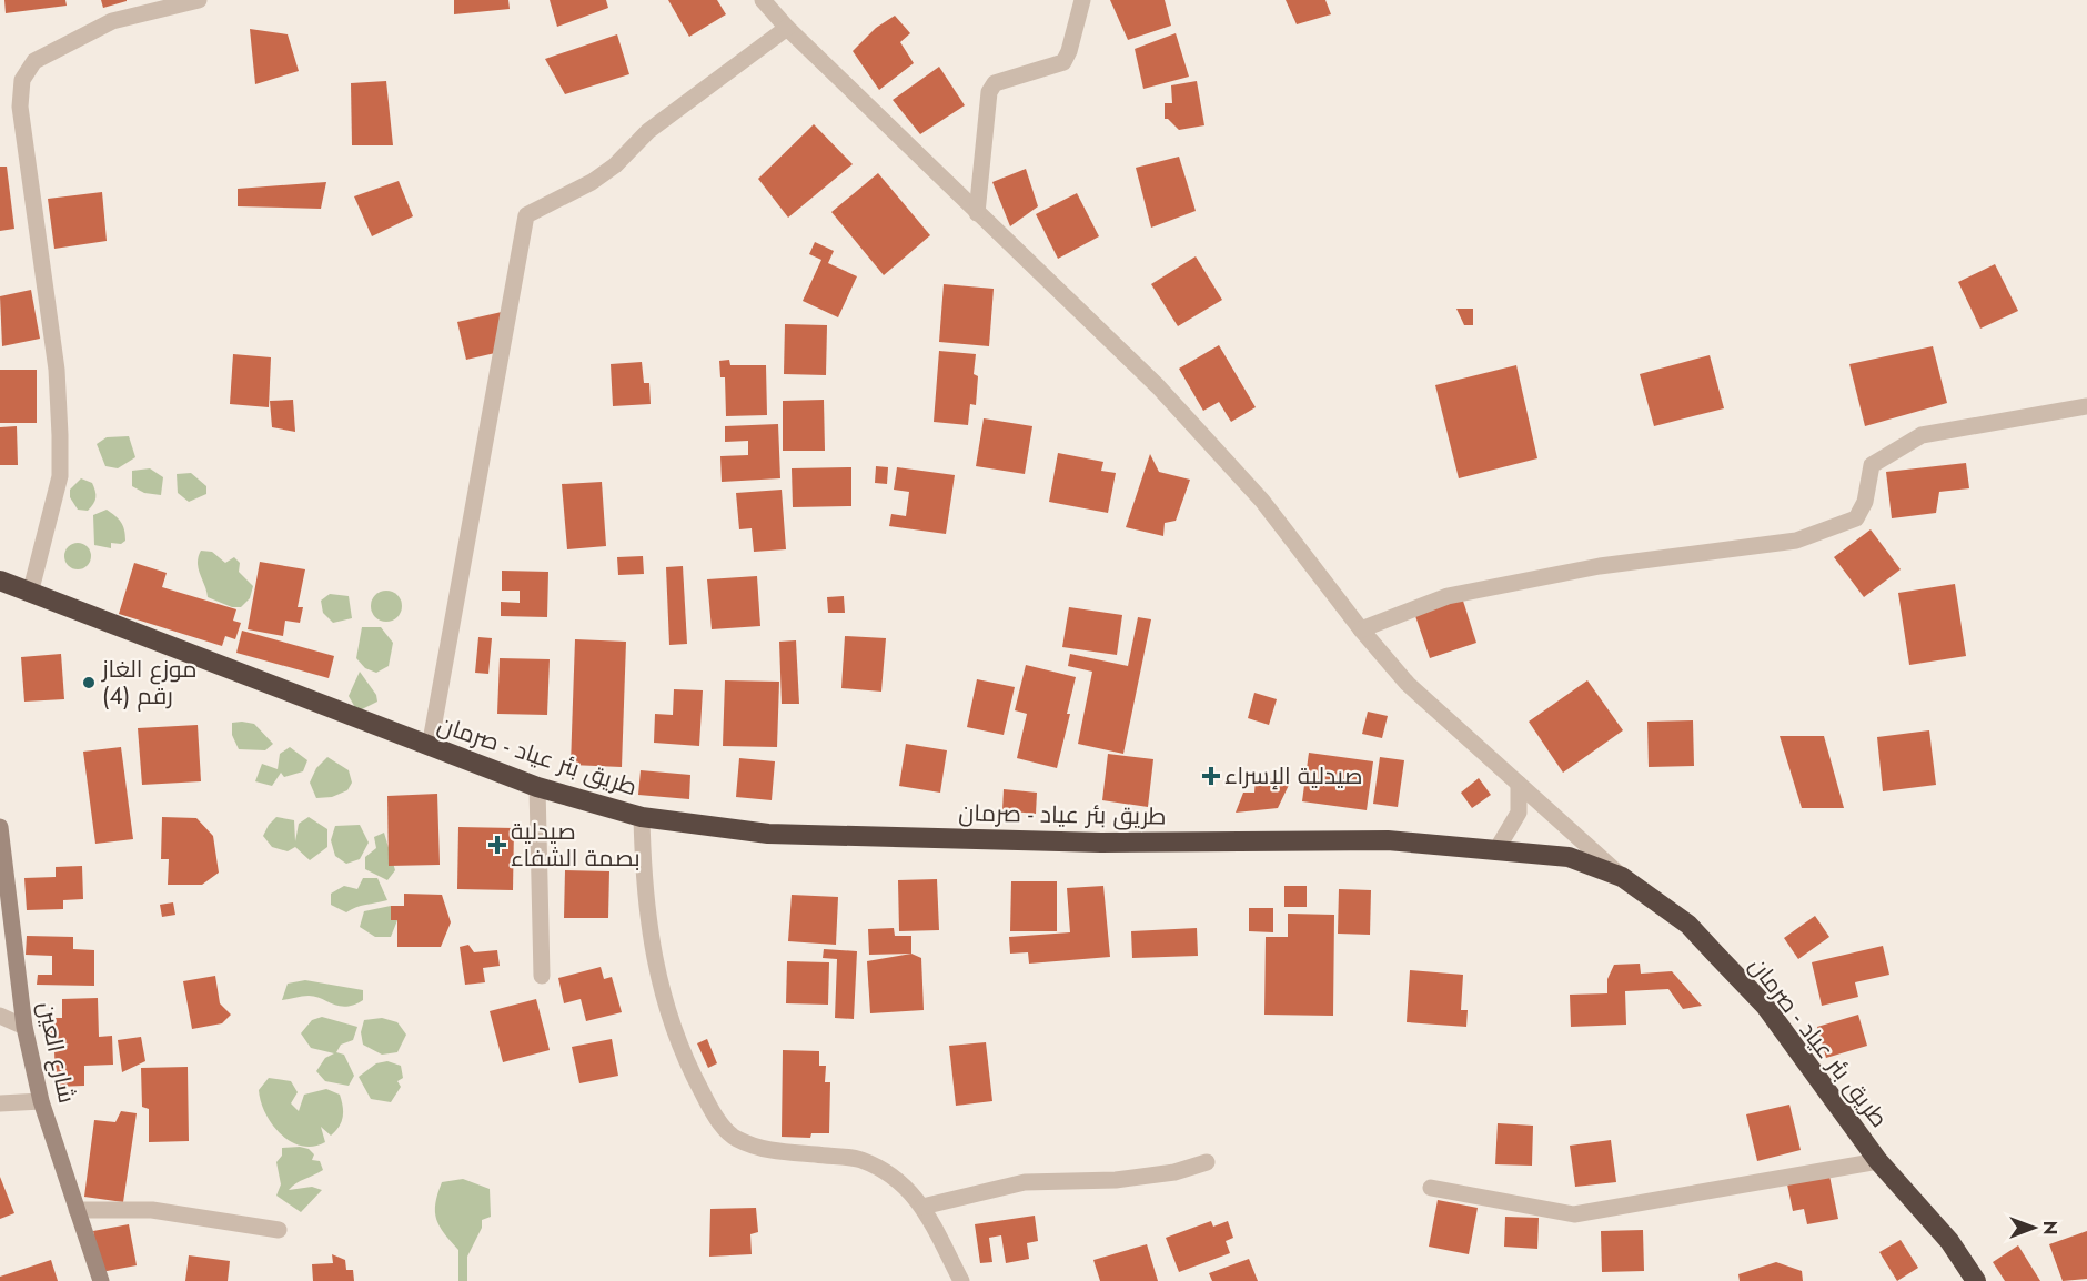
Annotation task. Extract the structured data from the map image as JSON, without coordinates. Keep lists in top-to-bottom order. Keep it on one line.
{"streets":{"highway":["طريق بئر عياد - صرمان"],"street":["شارع العين"]},"places":{"other":["موزع الغاز رقم (4)"],"health":["صيدلية الإسراء","صيدلية بصمة الشفاء"]},"north":"right"}
